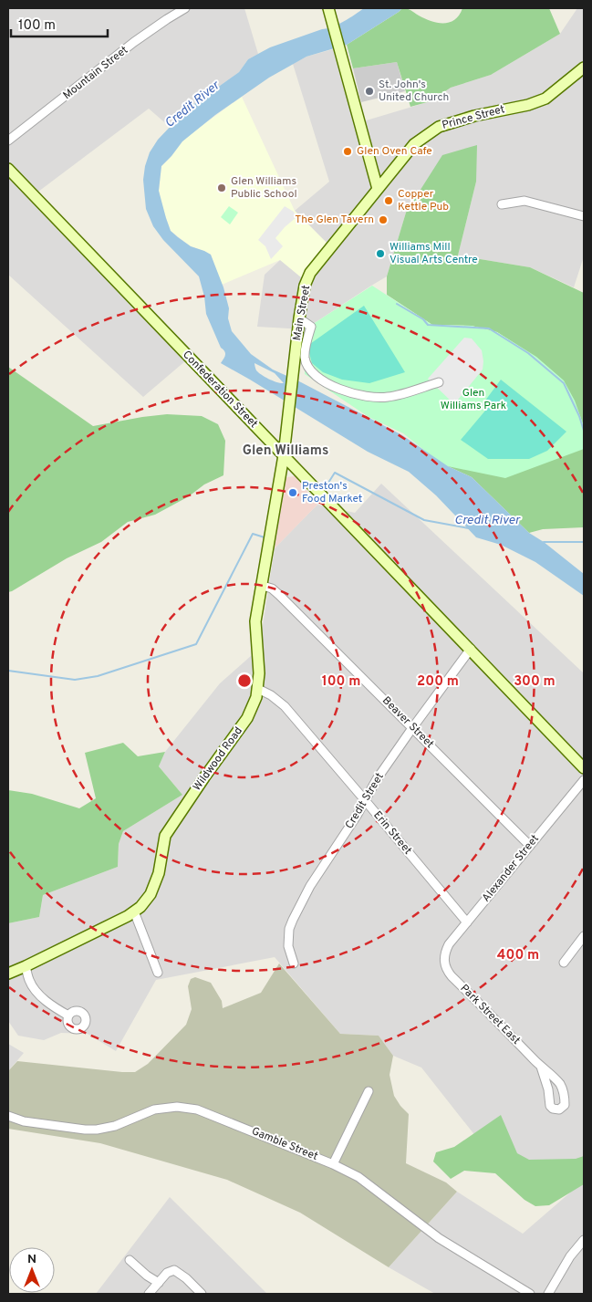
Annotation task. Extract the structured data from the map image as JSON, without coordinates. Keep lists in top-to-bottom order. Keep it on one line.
{"streets":{"street":["Mountain Street","Prince Street","Main Street","Confederation Street","Beaver Street","Wildwood Road","Credit Street","Erin Street","Alexander Street","Park Street East","Gamble Street"]},"crossings":[["Prince Street","Main Street"],["Main Street","Confederation Street"],["Main Street","Wildwood Road"],["Confederation Street","Wildwood Road"],["Confederation Street","Credit Street"],["Beaver Street","Wildwood Road"],["Beaver Street","Credit Street"],["Beaver Street","Alexander Street"],["Wildwood Road","Erin Street"],["Credit Street","Erin Street"],["Erin Street","Alexander Street"],["Alexander Street","Park Street East"]],"districts":["Glen Williams"],"water":["Credit River"],"parks":["Glen Williams Park"],"places":["St. John's United Church","Glen Oven Cafe","Glen Williams Public School","Copper Kettle Pub","The Glen Tavern","Williams Mill Visual Arts Centre","Preston's Food Market"],"scale_bar":"100 m","north":"top","rings":["100 m","200 m","300 m","400 m"]}
